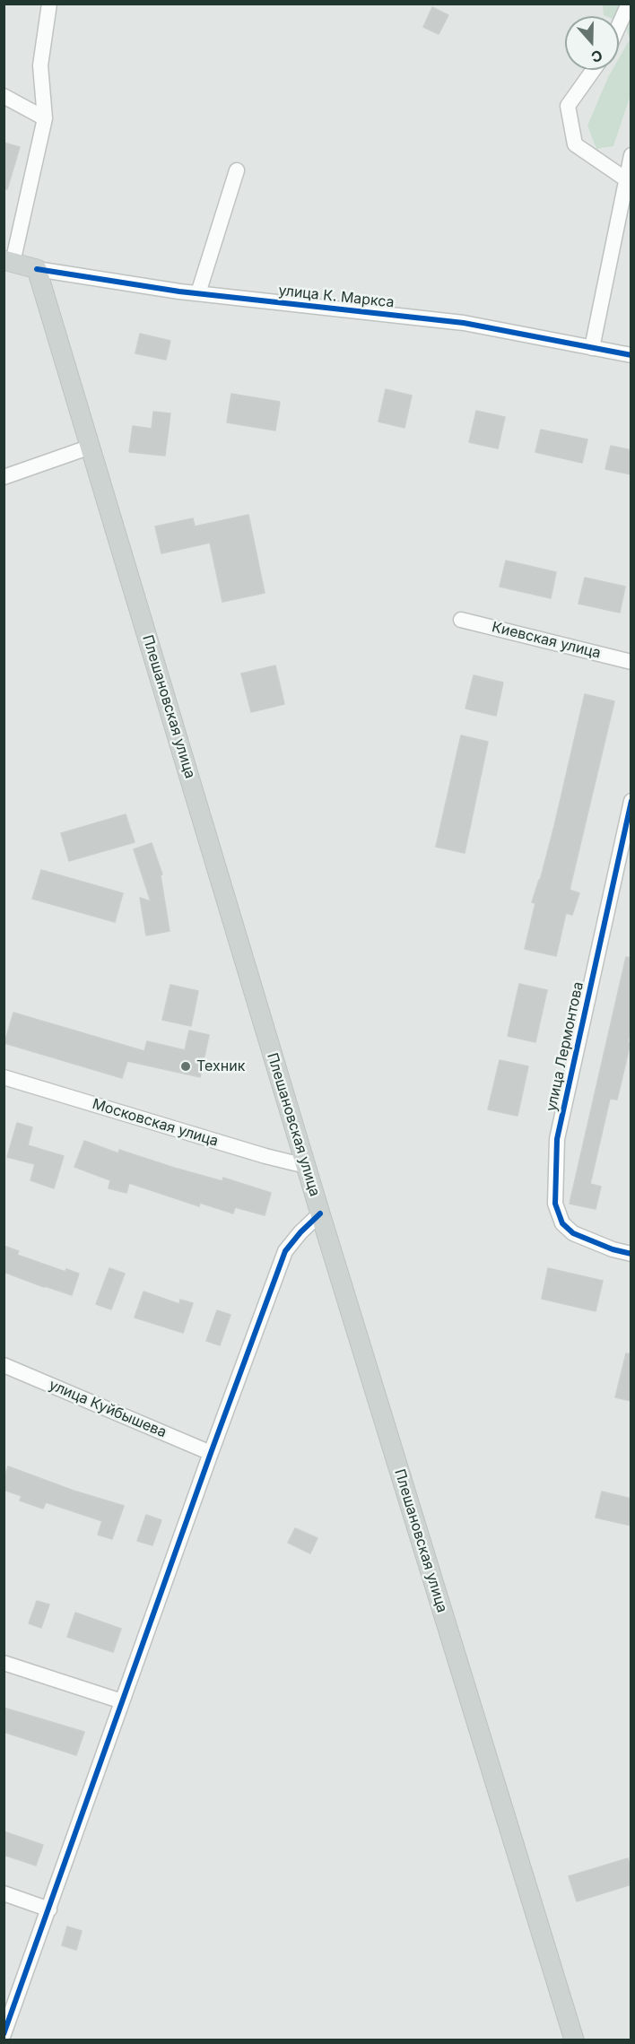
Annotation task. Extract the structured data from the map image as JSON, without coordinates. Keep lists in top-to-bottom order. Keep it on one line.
{"streets":{"main road":["улица К. Маркса","Плешановская улица"],"street":["Киевская улица","улица Лермонтова","Московская улица","улица Куйбышева"]},"crossings":[["улица К. Маркса","Плешановская улица"],["Плешановская улица","Московская улица"]],"places":["Техник"],"north":"bottom"}
